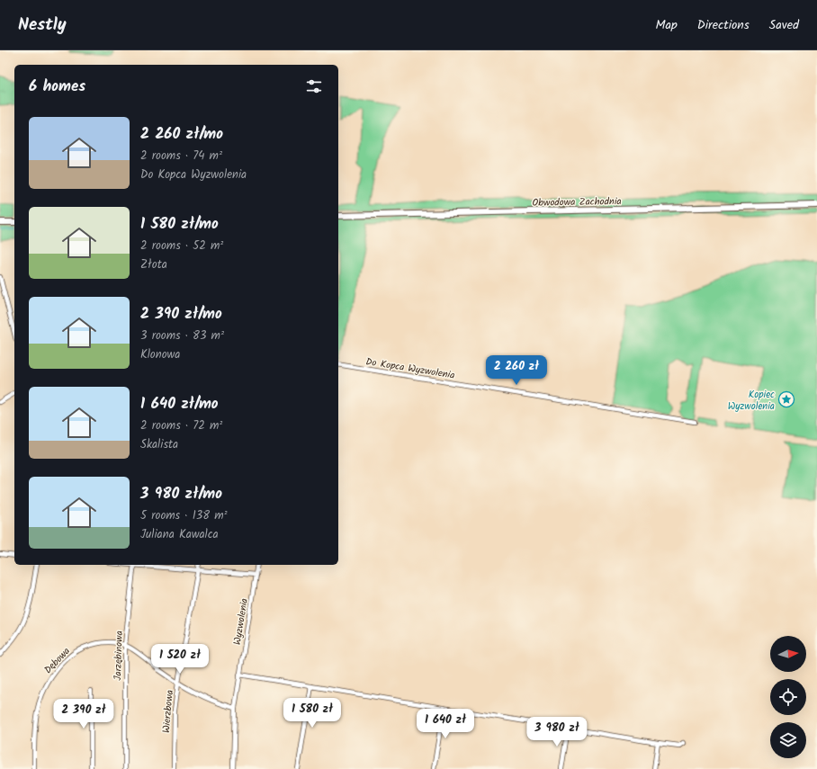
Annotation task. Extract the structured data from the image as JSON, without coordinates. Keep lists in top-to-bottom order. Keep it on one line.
{"streets":{"main road":["Obwodowa Zachodnia"],"street":["Do Kopca Wyzwolenia","Wyzwolenia","Jarzębinowa","Dębowa","Wierzbowa"]},"crossings":[["Wyzwolenia","Dębowa"],["Jarzębinowa","Dębowa"],["Dębowa","Wierzbowa"]],"places":{"place":["Kopiec Wyzwolenia"]},"north":"right","page":{"header":"Nestly","nav":["Map","Directions","Saved"],"heading":"6 homes","list":[{"name":"2 260 zł/mo","note":"2 rooms · 74 m² · Do Kopca Wyzwolenia"},{"name":"1 580 zł/mo","note":"2 rooms · 52 m² · Złota"},{"name":"2 390 zł/mo","note":"3 rooms · 83 m² · Klonowa"},{"name":"1 640 zł/mo","note":"2 rooms · 72 m² · Skalista"},{"name":"3 980 zł/mo","note":"5 rooms · 138 m² · Juliana Kawalca"}],"price":["2 260 zł","1 520 zł","1 580 zł","2 390 zł","1 640 zł","3 980 zł"]}}
